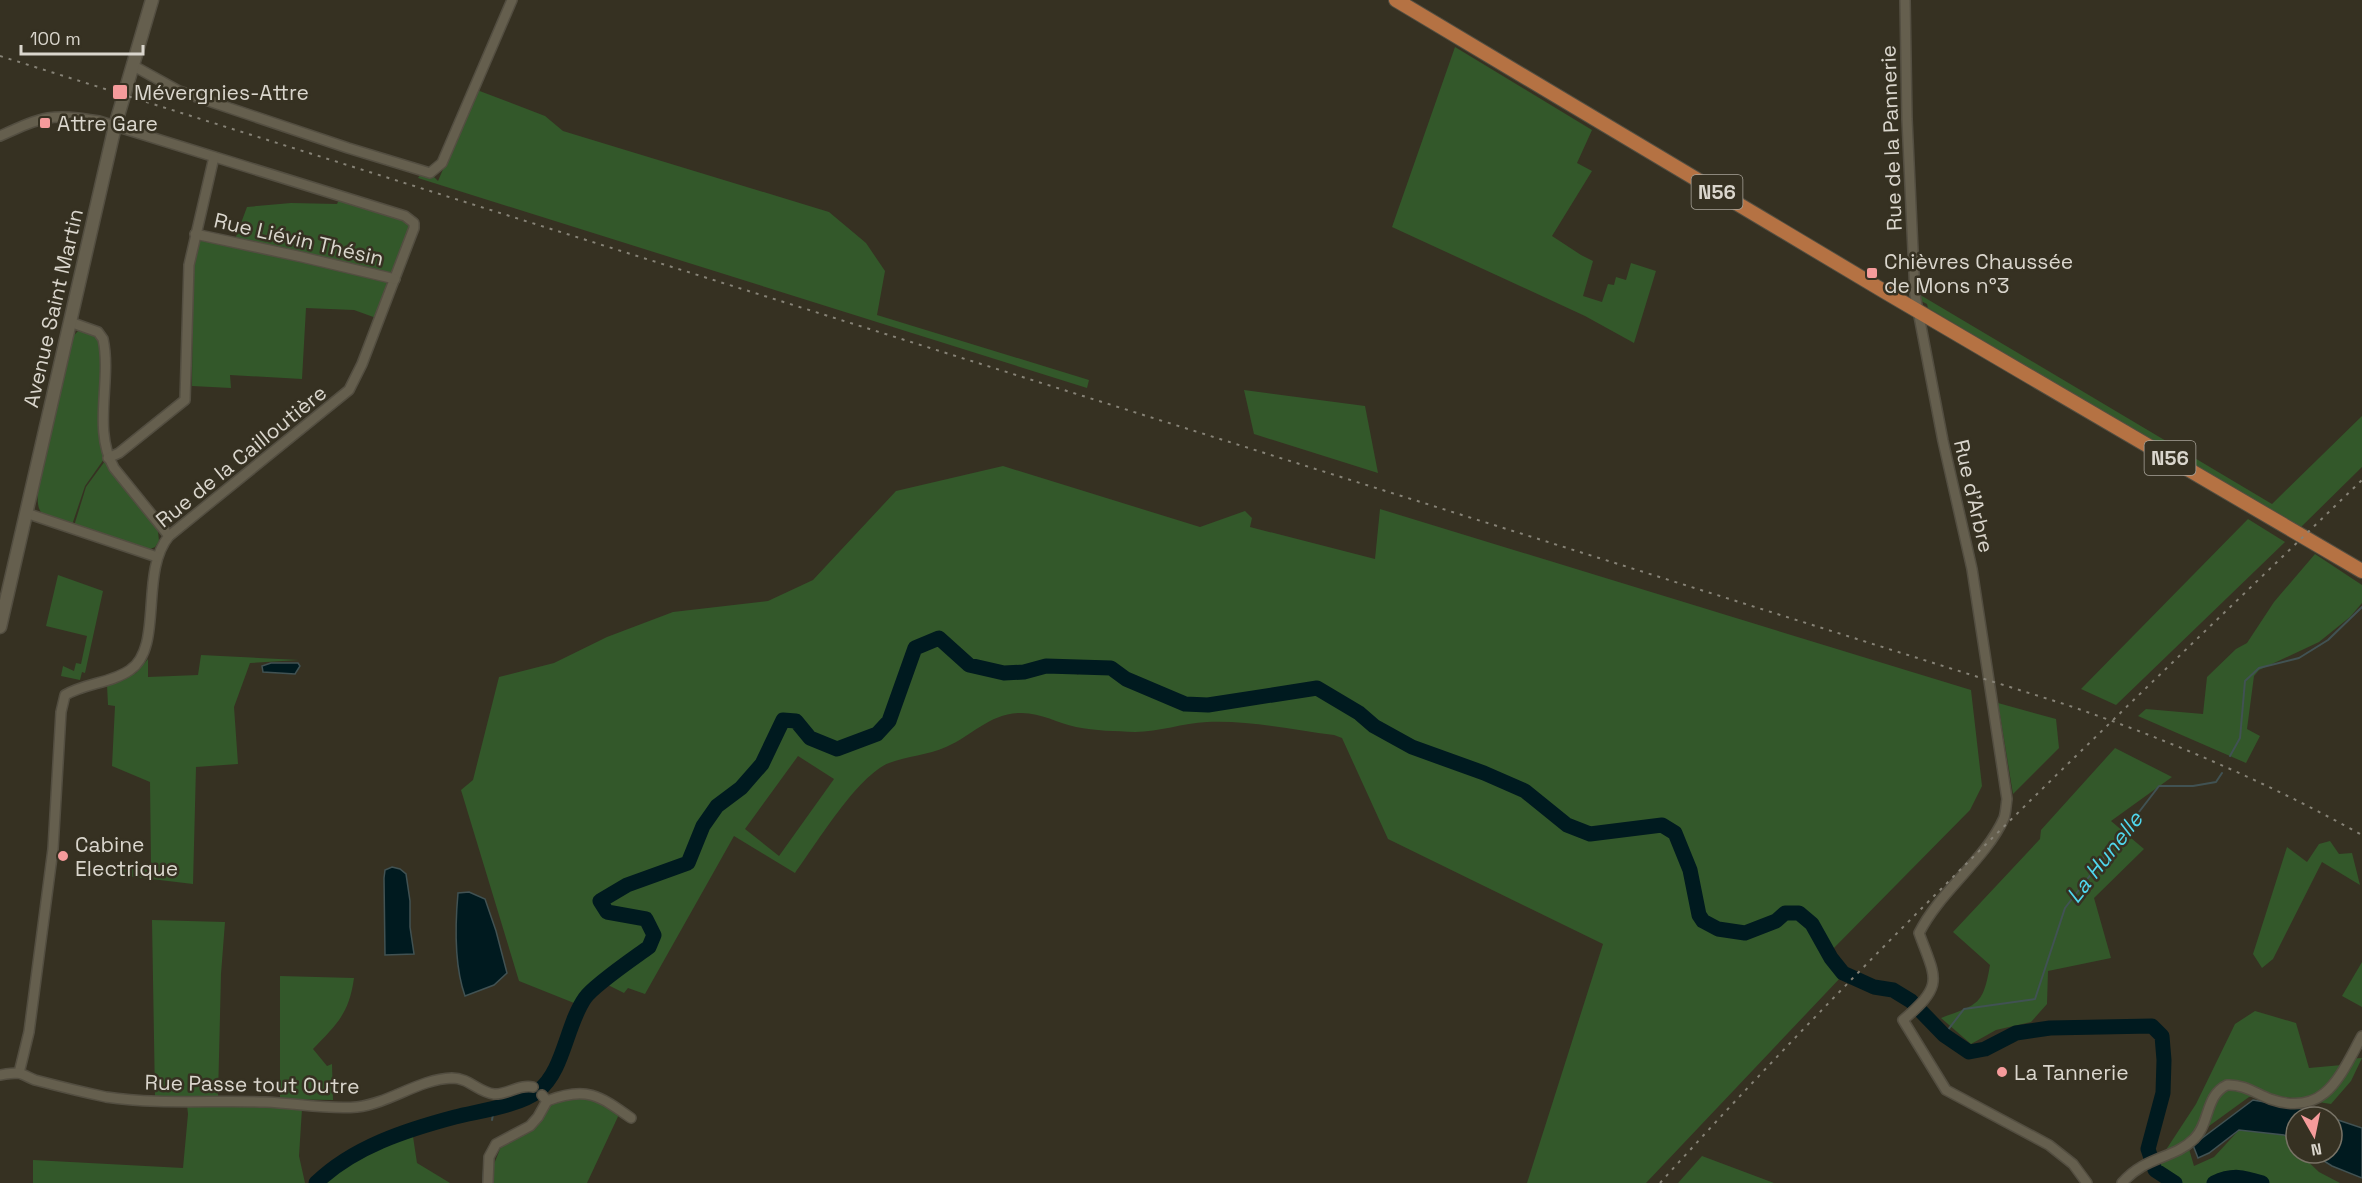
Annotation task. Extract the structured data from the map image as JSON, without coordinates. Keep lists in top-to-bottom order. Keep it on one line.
{"streets":{"main road":["N56"],"street":["Rue de la Pannerie","Rue Liévin Thésin","Avenue Saint Martin","Rue de la Cailloutière","Rue d'Arbre","Rue Passe tout Outre"]},"crossings":[["Rue de la Pannerie","N56"],["Rue de la Pannerie","Rue d'Arbre"],["N56","Rue d'Arbre"],["Rue Liévin Thésin","Rue de la Cailloutière"],["Rue de la Cailloutière","Rue Passe tout Outre"]],"water":["La Hunelle"],"places":{"transit":["Mévergnies-Attre","Attre Gare","Chièvres Chaussée de Mons n°3"],"other":["Cabine Electrique","La Tannerie"]},"scale_bar":"100 m","north":"bottom"}
